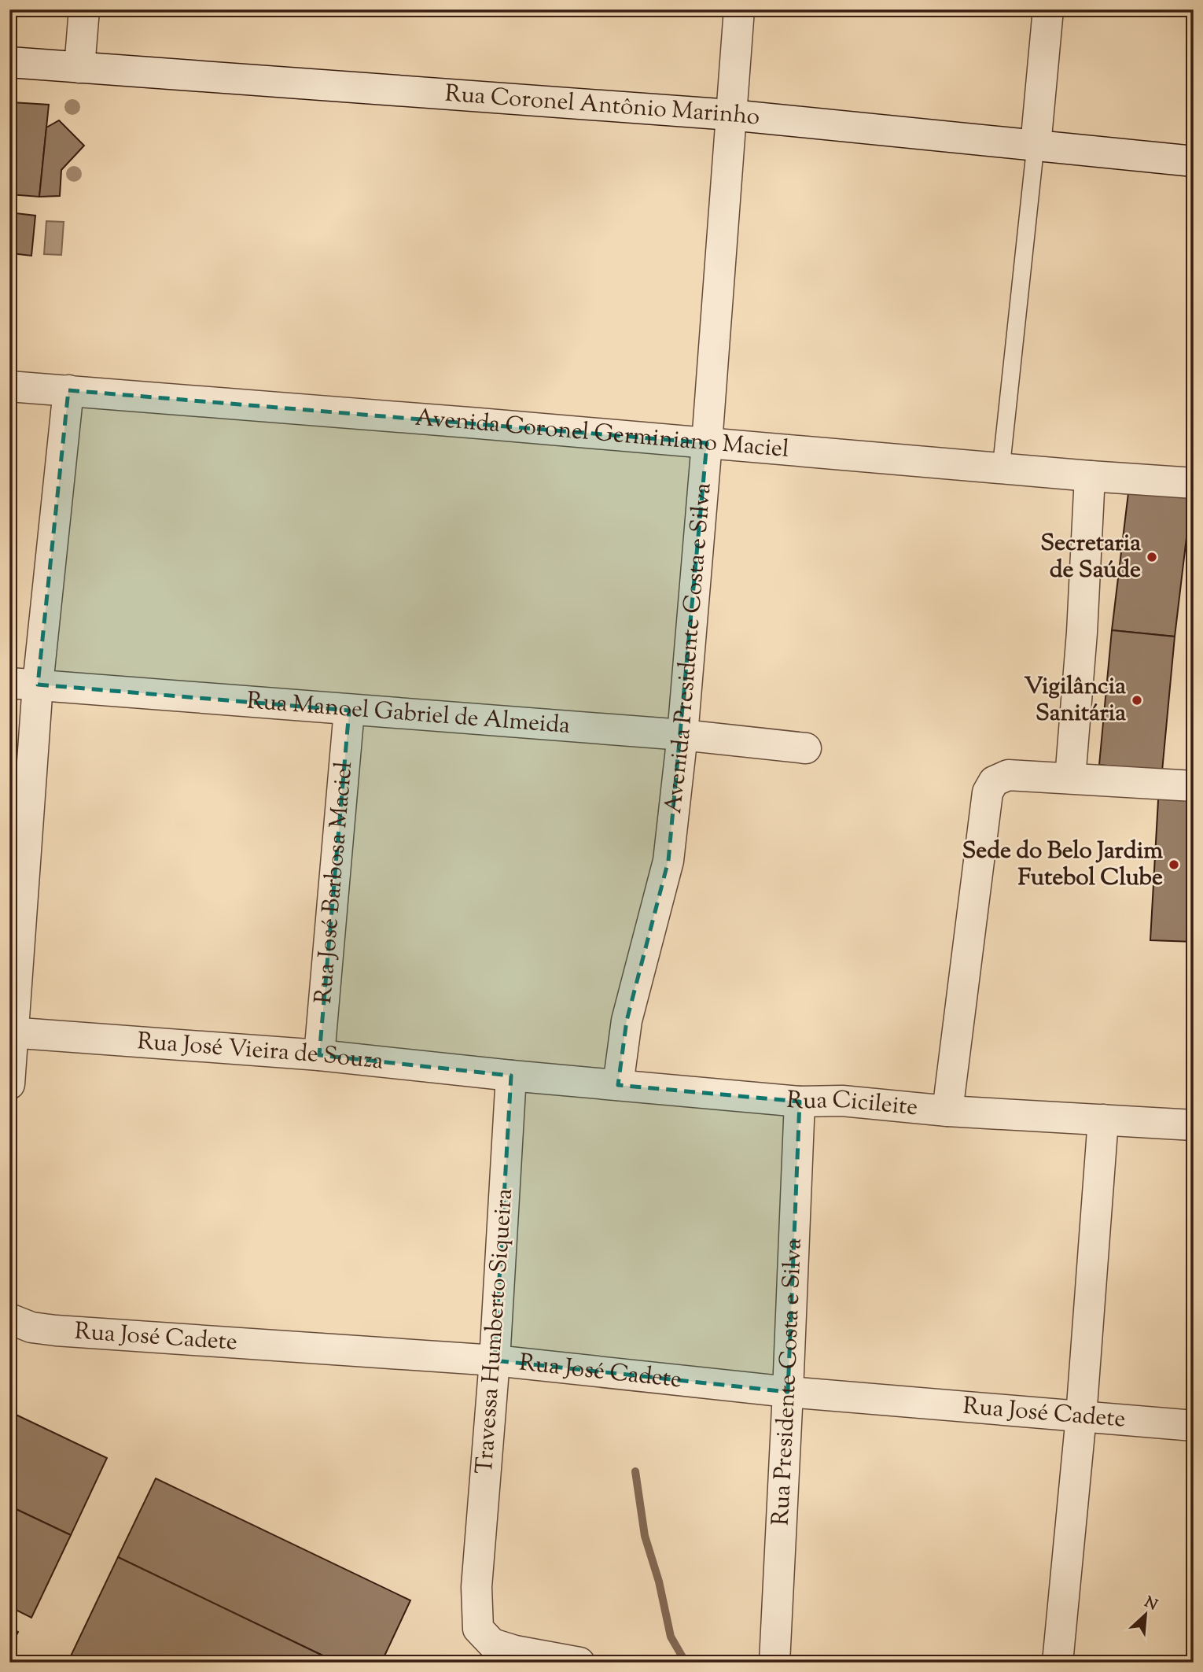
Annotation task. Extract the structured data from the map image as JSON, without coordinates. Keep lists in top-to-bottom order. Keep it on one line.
{"streets":{"street":["Rua Coronel Antônio Marinho","Avenida Coronel Germiniano Maciel","Avenida Presidente Costa e Silva","Rua Manoel Gabriel de Almeida","Rua José Barbosa Maciel","Rua José Vieira de Souza","Rua Cicileite","Travessa Humberto Siqueira","Rua José Cadete","Rua Presidente Costa e Silva"]},"crossings":[["Rua Coronel Antônio Marinho","Avenida Presidente Costa e Silva"],["Avenida Coronel Germiniano Maciel","Avenida Presidente Costa e Silva"],["Avenida Presidente Costa e Silva","Rua Manoel Gabriel de Almeida"],["Avenida Presidente Costa e Silva","Rua Cicileite"],["Rua Manoel Gabriel de Almeida","Rua José Barbosa Maciel"],["Rua José Barbosa Maciel","Rua José Vieira de Souza"],["Rua José Vieira de Souza","Rua Cicileite"],["Rua José Vieira de Souza","Travessa Humberto Siqueira"],["Rua Cicileite","Travessa Humberto Siqueira"],["Rua Cicileite","Rua Presidente Costa e Silva"],["Travessa Humberto Siqueira","Rua José Cadete"],["Rua José Cadete","Rua Presidente Costa e Silva"]],"places":["Secretaria de Saúde","Vigilância Sanitária","Sede do Belo Jardim Futebol Clube"],"north":"top right"}
